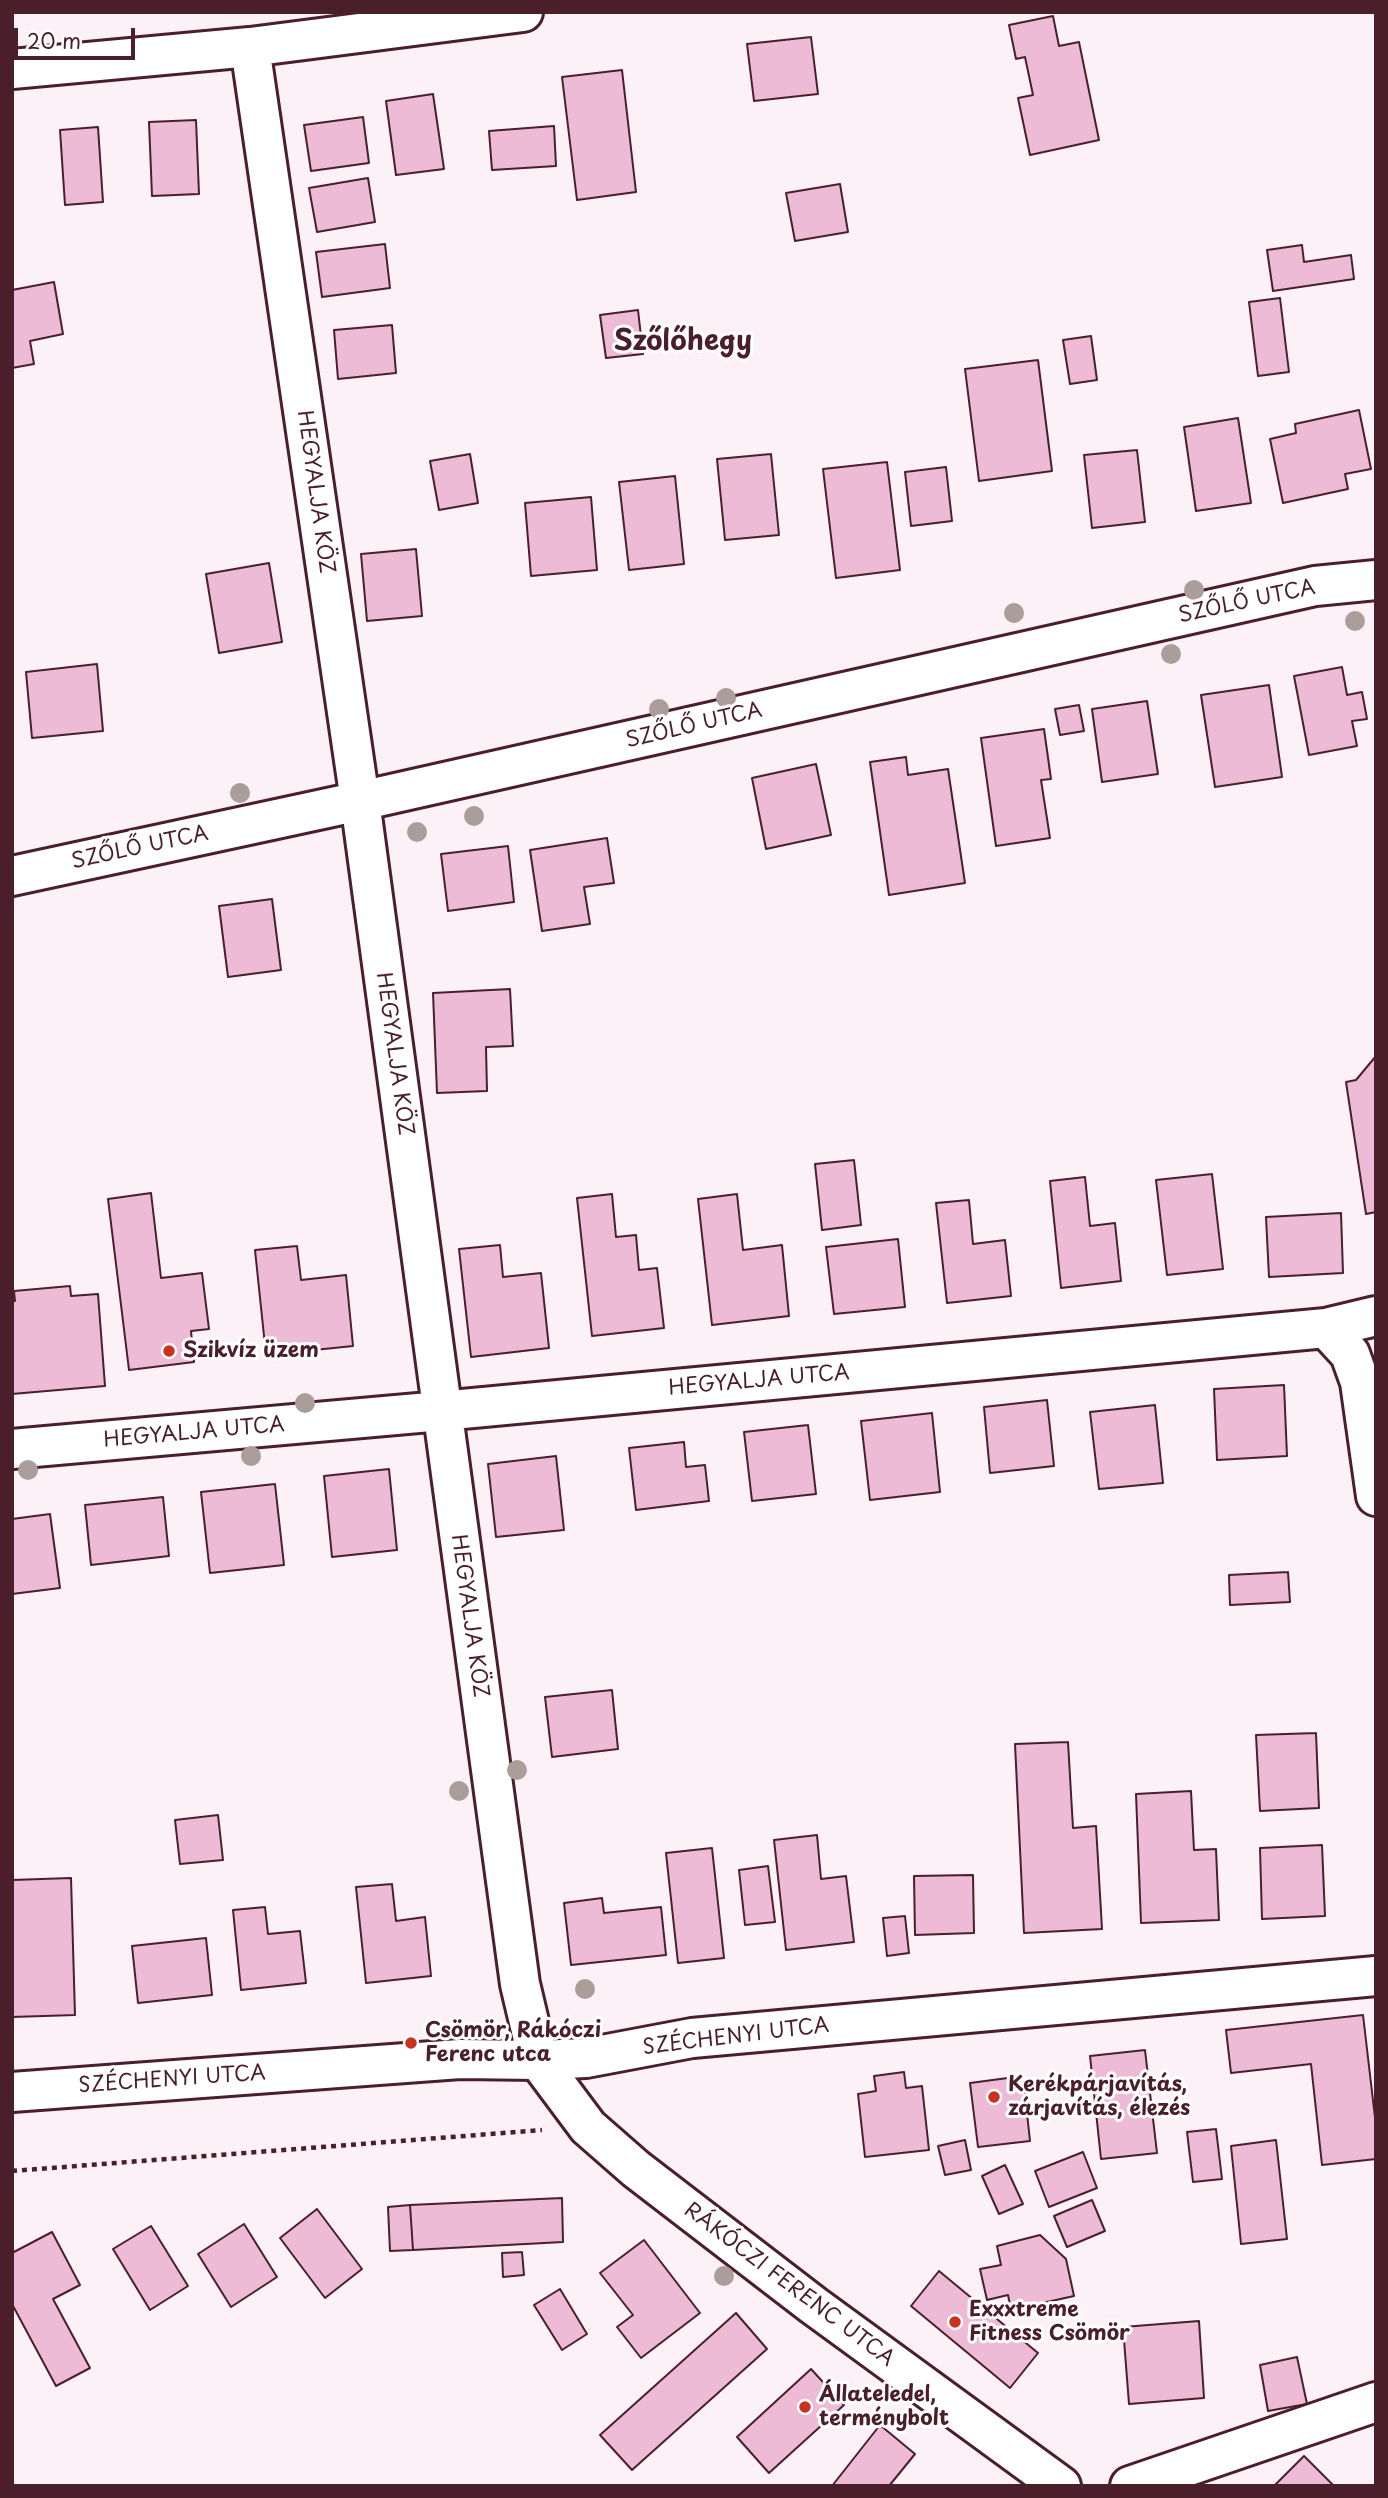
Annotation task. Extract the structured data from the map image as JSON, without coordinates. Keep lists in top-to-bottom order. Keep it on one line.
{"streets":{"street":["HEGYALJA KÖZ","SZŐLŐ UTCA","HEGYALJA UTCA","SZÉCHENYI UTCA","RÁKÓCZI FERENC UTCA"]},"crossings":[["HEGYALJA KÖZ","SZŐLŐ UTCA"],["HEGYALJA KÖZ","HEGYALJA UTCA"],["HEGYALJA KÖZ","SZÉCHENYI UTCA"],["HEGYALJA KÖZ","RÁKÓCZI FERENC UTCA"],["SZÉCHENYI UTCA","RÁKÓCZI FERENC UTCA"]],"districts":["Szőlőhegy"],"places":["Szikvíz üzem","Csömör, Rákóczi Ferenc utca","Kerékpárjavítás, zárjavítás, élezés","Exxxtreme Fitness Csömör","Állateledel, terménybolt"],"scale_bar":"20 m"}
